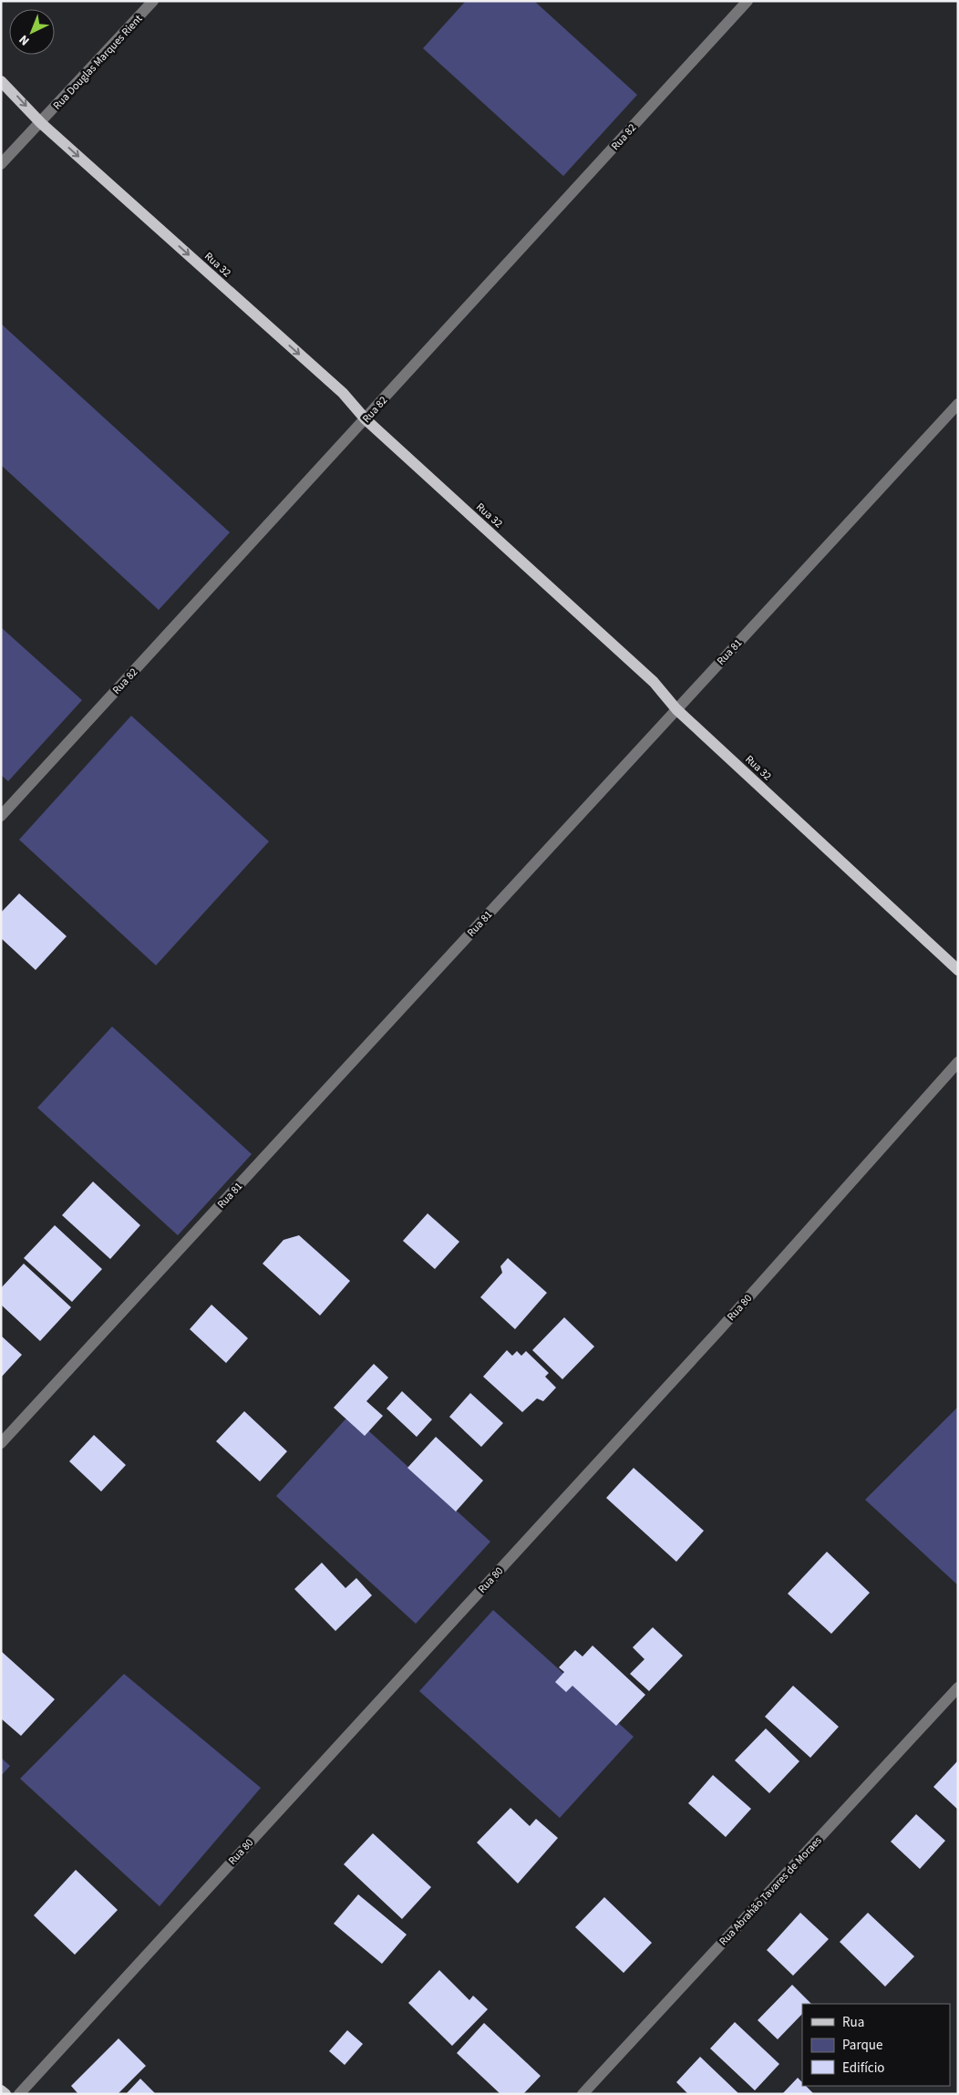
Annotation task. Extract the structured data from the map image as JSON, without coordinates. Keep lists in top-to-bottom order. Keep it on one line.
{"streets":{"main road":["Rua 32"],"street":["Rua Douglas Marques Rient","Rua 82","Rua 81","Rua 80","Rua Abrahão Tavares de Moraes"]},"crossings":[["Rua Douglas Marques Rient","Rua 32"],["Rua 82","Rua 32"],["Rua 32","Rua 81"]],"one_way":["Rua 32"],"legend":["Rua","Parque","Edifício"],"north":"bottom left"}
